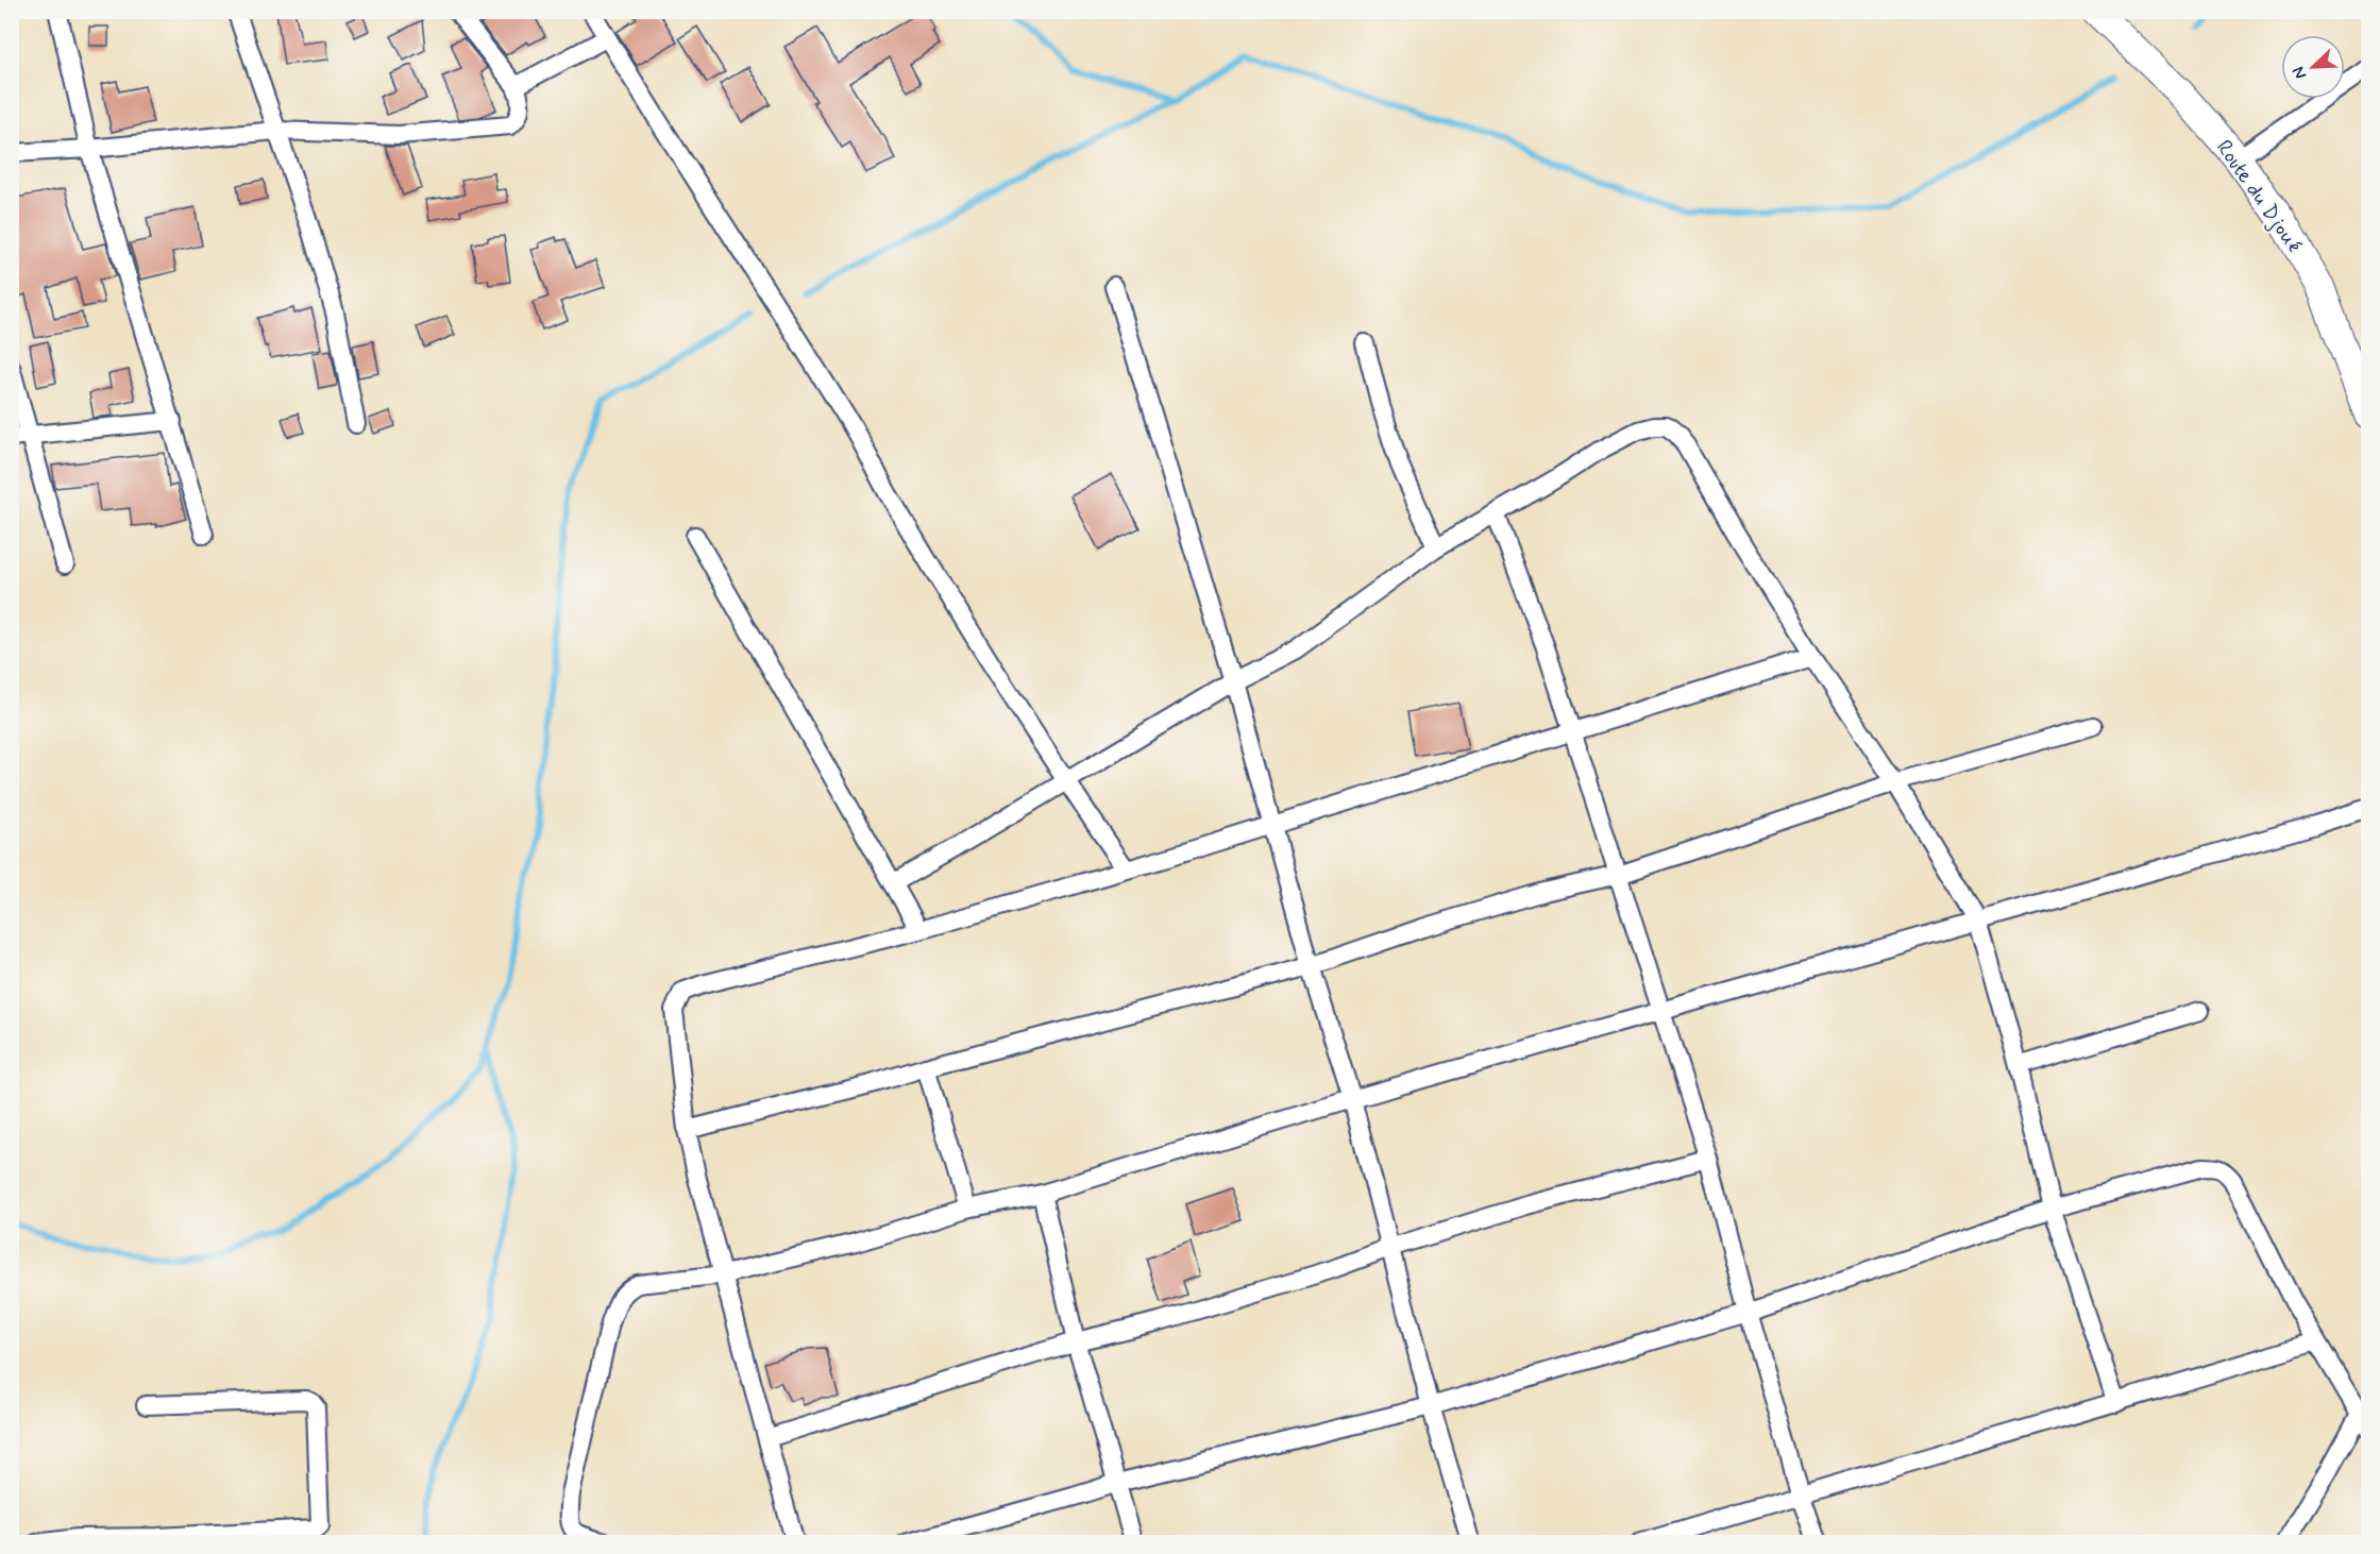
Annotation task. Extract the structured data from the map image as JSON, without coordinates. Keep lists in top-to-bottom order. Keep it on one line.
{"streets":{"main road":["Route du Djoué"]},"north":"bottom left"}
